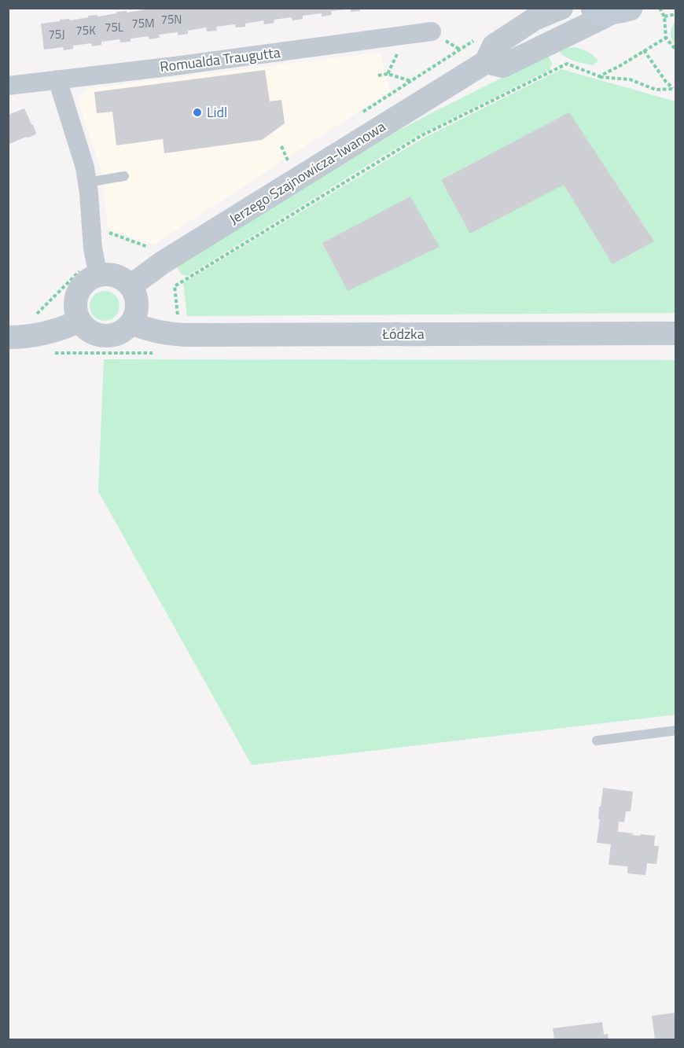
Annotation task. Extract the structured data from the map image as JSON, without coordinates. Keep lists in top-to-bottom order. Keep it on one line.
{"streets":{"street":["Romualda Traugutta","Jerzego Szajnowicza-Iwanowa","Łódzka"]},"crossings":[["Jerzego Szajnowicza-Iwanowa","Łódzka"]],"places":["Lidl"],"house_numbers":["75N","75M","75L","75K","75J"]}
